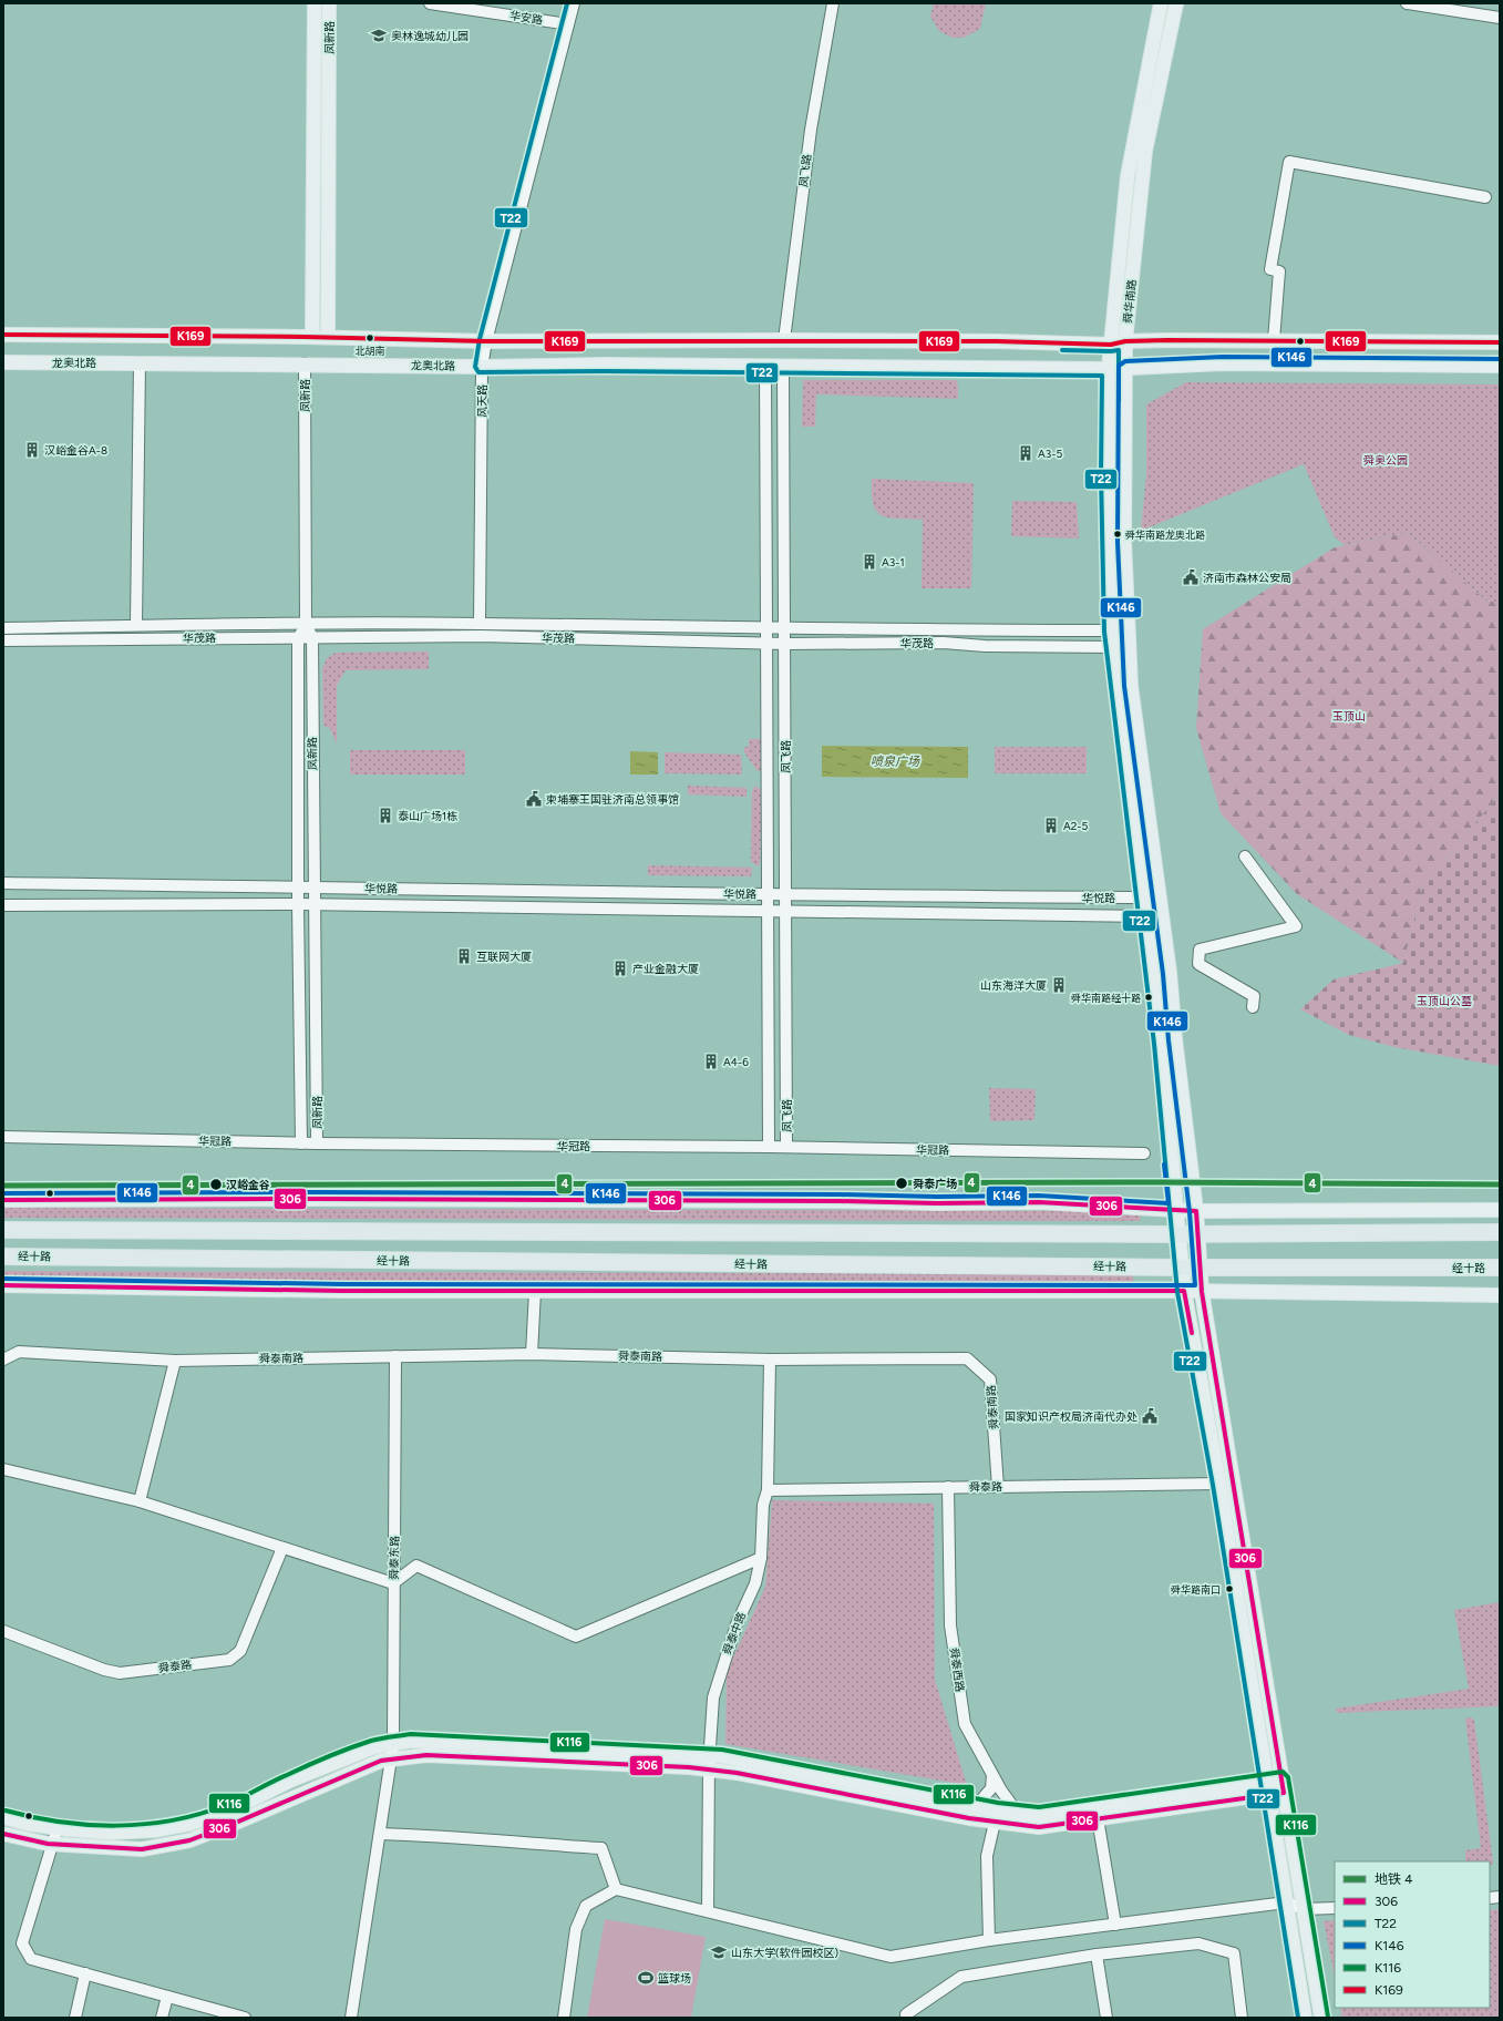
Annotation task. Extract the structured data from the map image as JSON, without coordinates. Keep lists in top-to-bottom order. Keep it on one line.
{"streets":{"highway":["经十路"],"main road":["凤新路","舜华南路","龙奥北路"],"street":["华安路","凤飞路","风天路","华茂路","华悦路","华冠路","舜泰南路","舜泰路","舜泰东路","舜泰中路","舜泰西路"]},"crossings":[["华安路","风天路"],["凤新路","龙奥北路"],["凤新路","华茂路"],["凤新路","华悦路"],["凤新路","华冠路"],["凤飞路","龙奥北路"],["凤飞路","华茂路"],["凤飞路","华悦路"],["凤飞路","华冠路"],["舜华南路","龙奥北路"],["舜华南路","华茂路"],["舜华南路","华悦路"],["舜华南路","经十路"],["舜华南路","舜泰路"],["龙奥北路","风天路"],["风天路","华茂路"],["舜泰南路","舜泰路"],["舜泰南路","舜泰东路"],["舜泰路","舜泰中路"],["舜泰路","舜泰西路"]],"water":["喷泉广场"],"parks":["舜奥公园","玉顶山","玉顶山公墓"],"places":{"school or university":["奥林逸城幼儿园","山东大学(软件园校区)"],"other":["北胡南","舜华南路龙奥北路","舜华南路经十路","舜泰广场","汉峪金谷","舜华路南口"],"building":["汉峪金谷A-8","A3-5","A3-1","泰山广场1栋","A2-5","互联网大厦","产业金融大厦","山东海洋大厦","A4-6"],"public building":["济南市森林公安局","柬埔寨王国驻济南总领事馆","国家知识产权局济南代办处"],"sports":["篮球场"]},"lines":["transit line T22","transit line K169","transit line K146","metro line 4","transit line 306","transit line K116"],"legend":["地铁 4","306","T22","K146","K116","K169"]}
